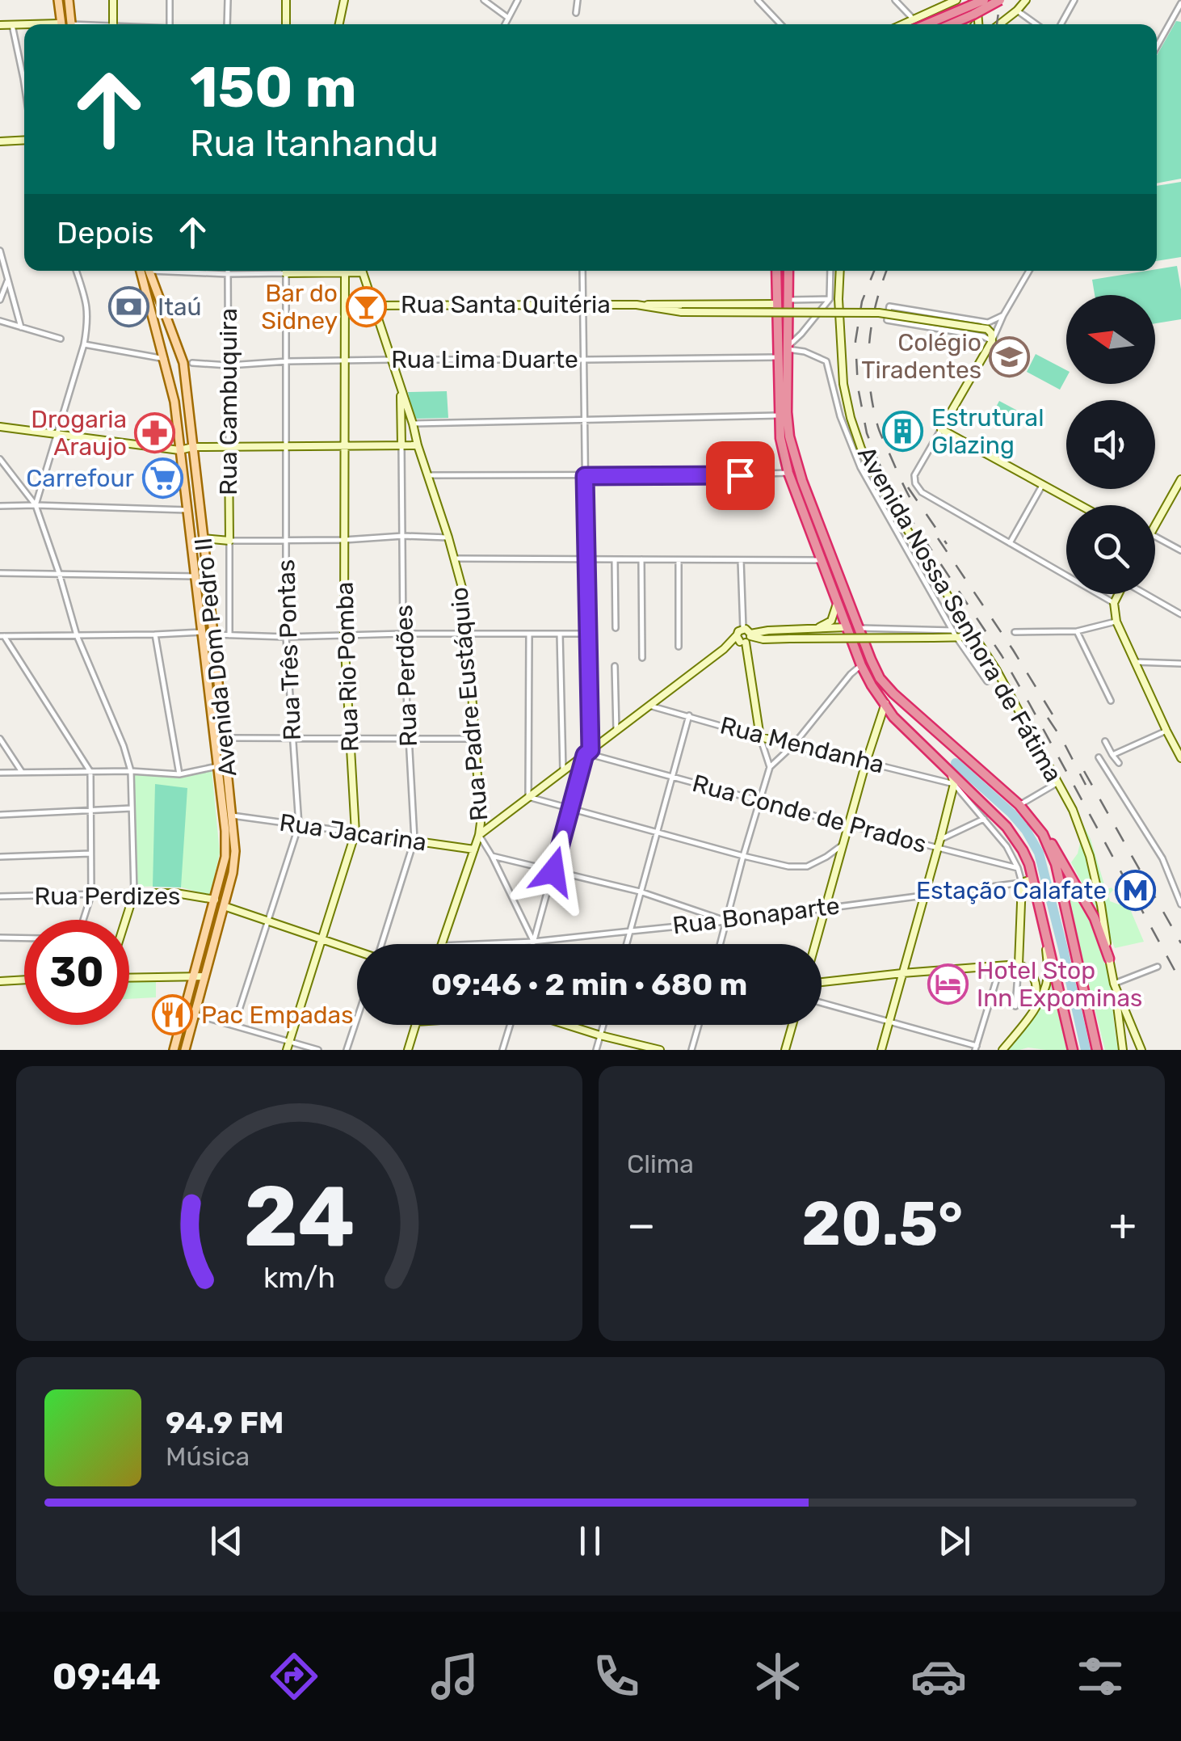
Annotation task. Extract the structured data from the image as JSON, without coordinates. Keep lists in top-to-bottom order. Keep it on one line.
{"streets":{"main road":["Avenida Dom Pedro II"],"street":["Rua Santa Quitéria","Rua Lima Duarte","Rua Cambuquira","Avenida Nossa Senhora de Fátima","Rua Três Pontas","Rua Rio Pomba","Rua Perdões","Rua Padre Eustáquio","Rua Mendanha","Rua Conde de Prados","Rua Jacarina","Rua Perdizes","Rua Bonaparte"]},"crossings":[["Rua Santa Quitéria","Rua Padre Eustáquio"],["Rua Lima Duarte","Rua Cambuquira"],["Rua Lima Duarte","Rua Três Pontas"],["Rua Lima Duarte","Rua Rio Pomba"],["Rua Lima Duarte","Rua Padre Eustáquio"],["Rua Três Pontas","Rua Jacarina"],["Avenida Dom Pedro II","Rua Jacarina"],["Avenida Dom Pedro II","Rua Perdizes"],["Rua Rio Pomba","Rua Jacarina"],["Rua Perdões","Rua Padre Eustáquio"],["Rua Perdões","Rua Jacarina"],["Rua Padre Eustáquio","Rua Jacarina"]],"places":{"bank":["Itaú"],"bar":["Bar do Sidney"],"school or university":["Colégio Tiradentes"],"building":["Estrutural Glazing"],"pharmacy":["Drogaria Araujo"],"supermarket":["Carrefour"],"metro station":["Estação Calafate"],"hotel":["Hotel Stop Inn Expominas"],"restaurant":["Pac Empadas"]},"north":"left","page":{"turn":["150 m","Rua Itanhandu"],"then":"Depois","limit":"30","trip":"09:46 · 2 min · 680 m","tile":"Clima","heat":["−","20.5°","+"],"song":["94.9 FM","Música"],"tabs":"09:44","gauge":["24","km/h"]}}
